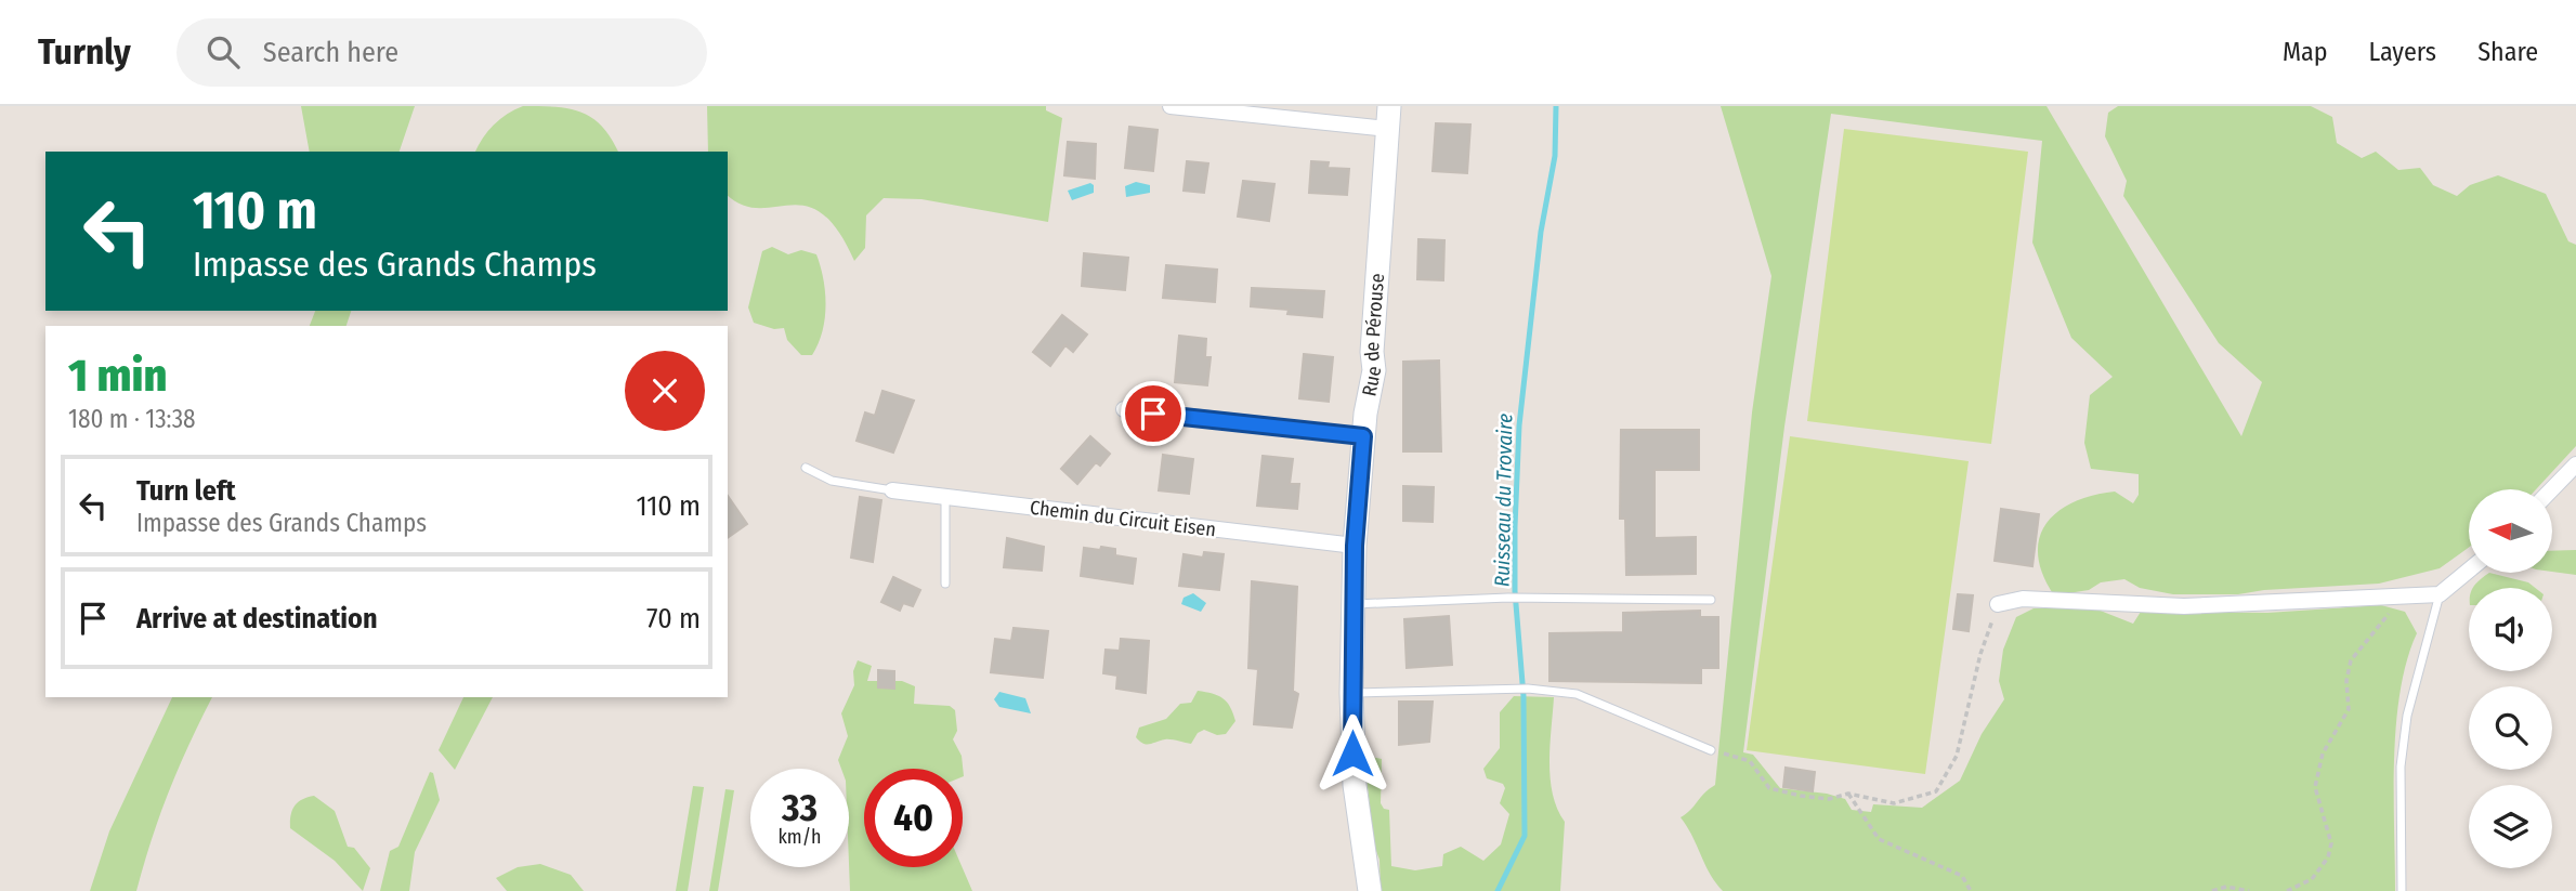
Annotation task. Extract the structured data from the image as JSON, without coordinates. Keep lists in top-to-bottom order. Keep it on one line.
{"streets":{"street":["Rue de Pérouse","Chemin du Circuit Eisen"]},"crossings":[["Rue de Pérouse","Chemin du Circuit Eisen"]],"water":["Ruisseau du Trovaire"],"north":"left","page":{"header":"Turnly","search":"Search here","nav":["Map","Layers","Share"],"turn":["110 m","Impasse des Grands Champs"],"heading":["1 min","180 m · 13:38"],"list":[{"name":"Turn left","note":"Impasse des Grands Champs","value":"110 m"},{"name":"Arrive at destination","value":"70 m"}],"speed":"33 km/h","limit":"40"}}
